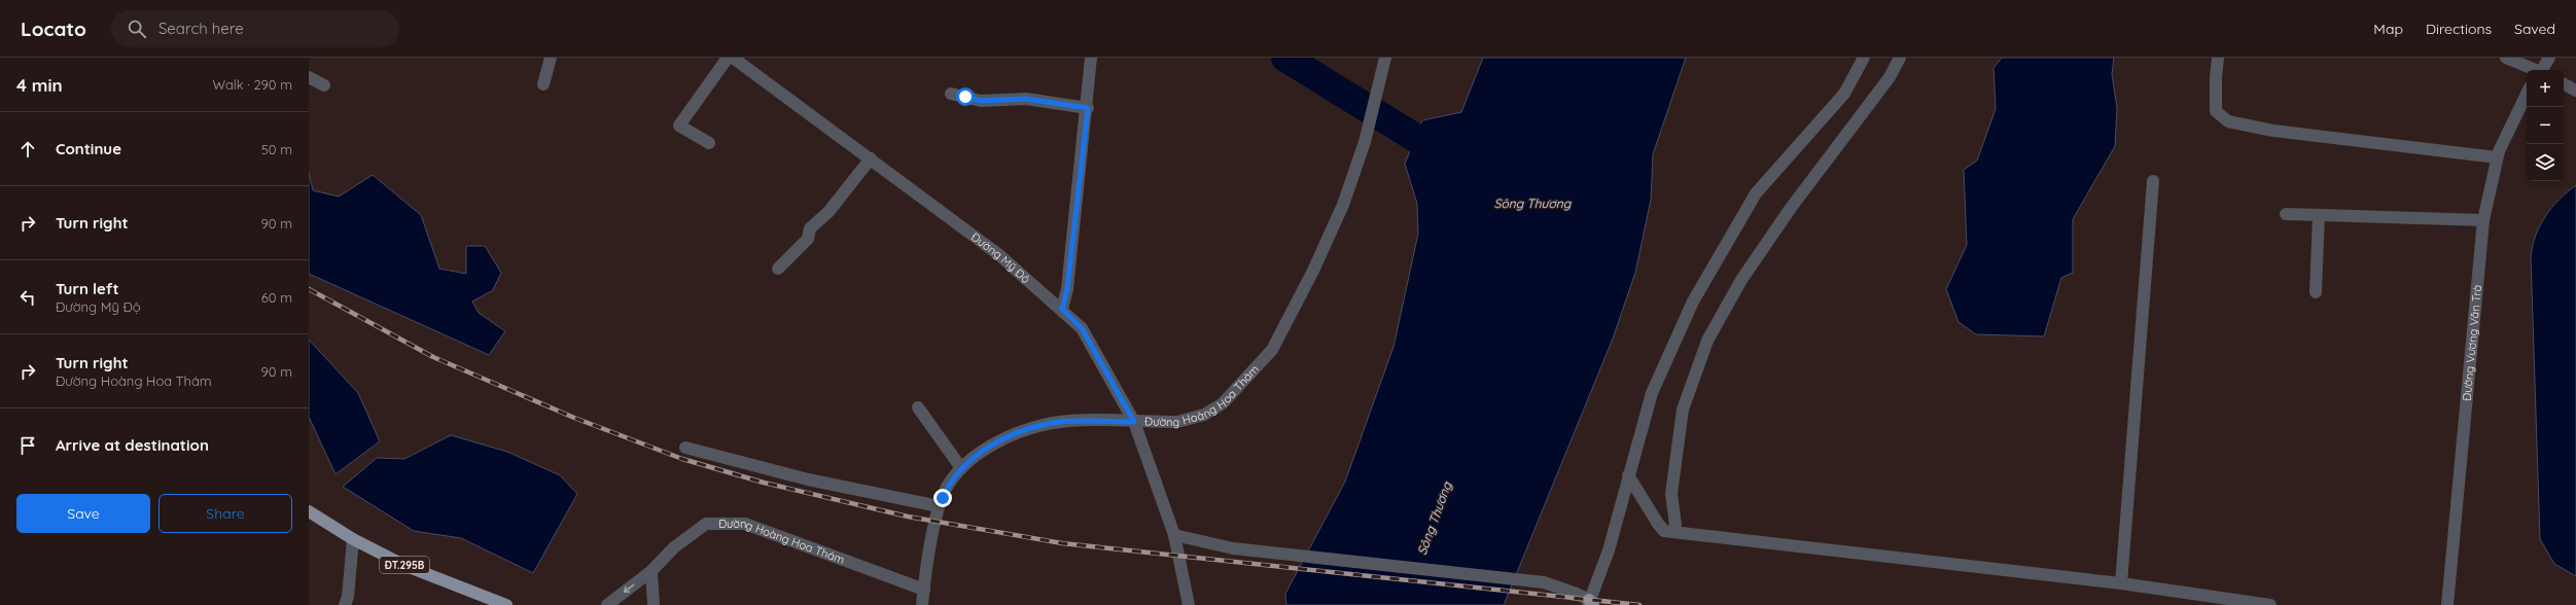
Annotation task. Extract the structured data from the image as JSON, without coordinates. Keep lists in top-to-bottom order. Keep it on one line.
{"streets":{"main road":["ĐT.295B"],"street":["Đường Mỹ Độ","Đường Vương Văn Trà","Đường Hoàng Hoa Thám"]},"crossings":[["Đường Mỹ Độ","Đường Hoàng Hoa Thám"]],"water":["Sông Thương"],"page":{"header":"Locato","search":"Search here","nav":["Map","Directions","Saved"],"heading":["4 min","Walk · 290 m"],"map_buttons":["+","−"],"list":[["Continue","50 m"],["Turn right","90 m"],["Turn left","Đường Mỹ Độ","60 m"],["Turn right","Đường Hoàng Hoa Thám","90 m"],"Arrive at destination"],"buttons":["Save","Share"]}}
